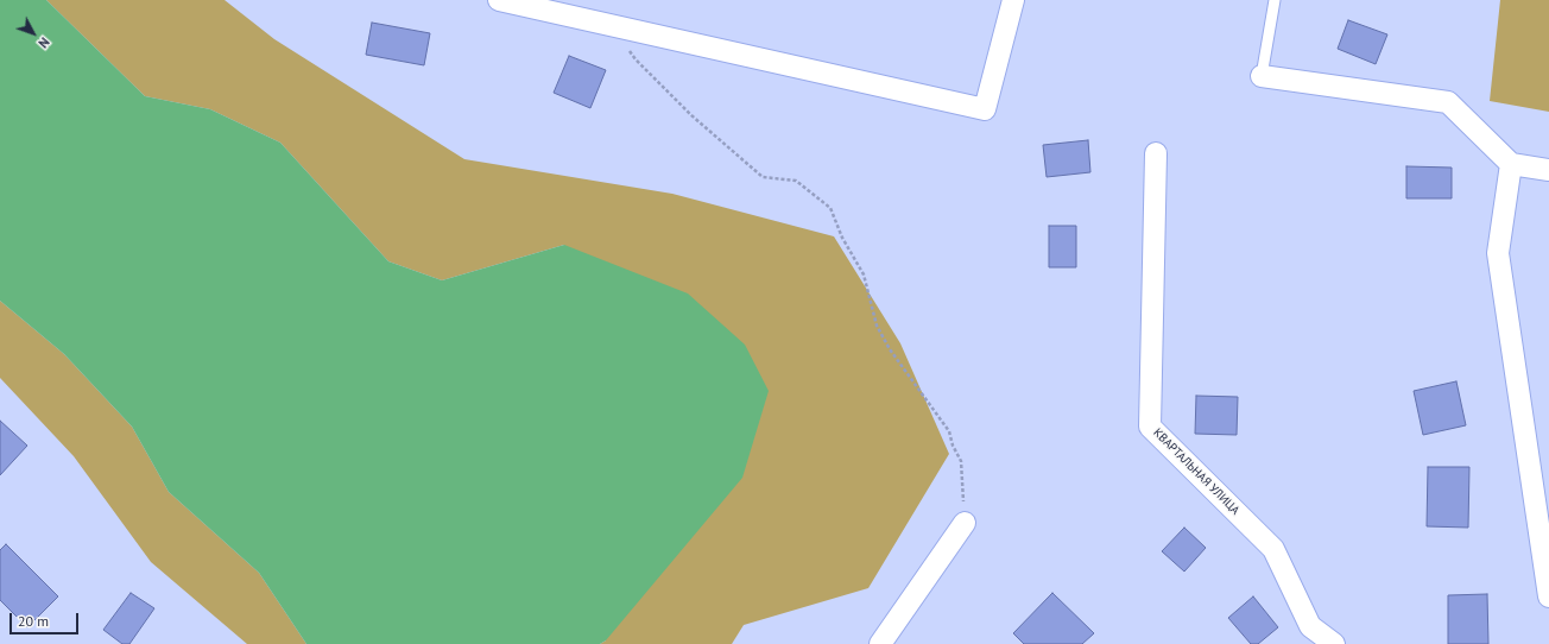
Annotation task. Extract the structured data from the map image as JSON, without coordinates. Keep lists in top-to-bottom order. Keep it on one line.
{"streets":{"street":["КВАРТАЛЬНАЯ УЛИЦА"]},"scale_bar":"20 m","north":"bottom right"}
